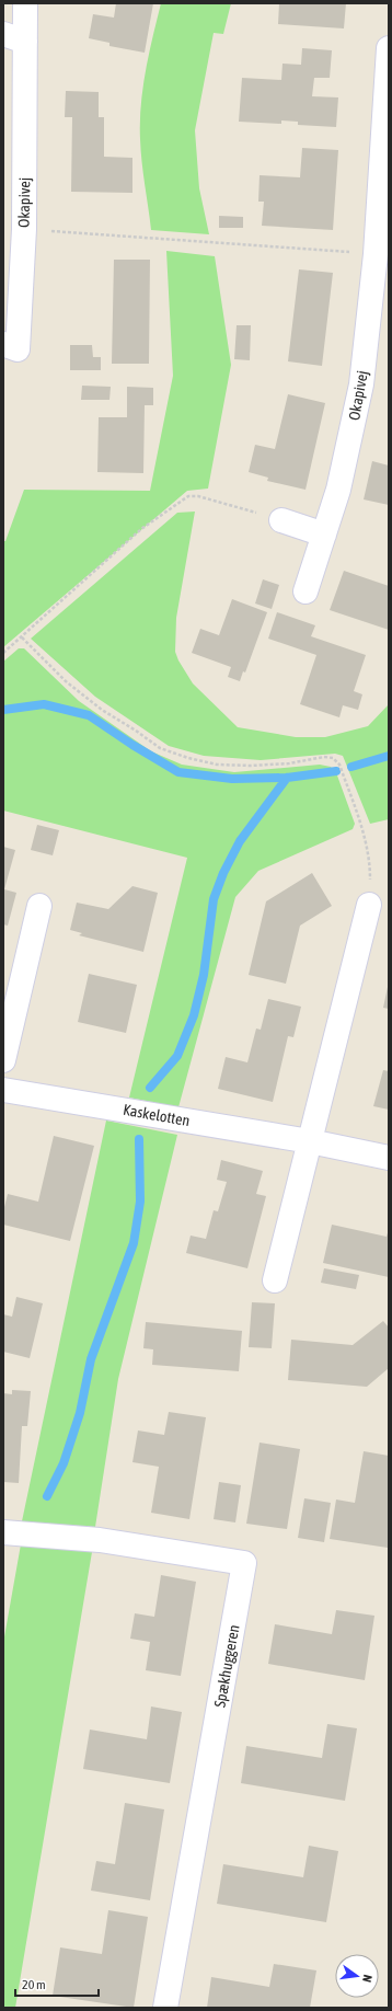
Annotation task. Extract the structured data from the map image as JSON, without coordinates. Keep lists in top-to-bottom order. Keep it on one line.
{"streets":{"street":["Okapivej","Kaskelotten","Spækhuggeren"]},"scale_bar":"20 m","north":"right"}
